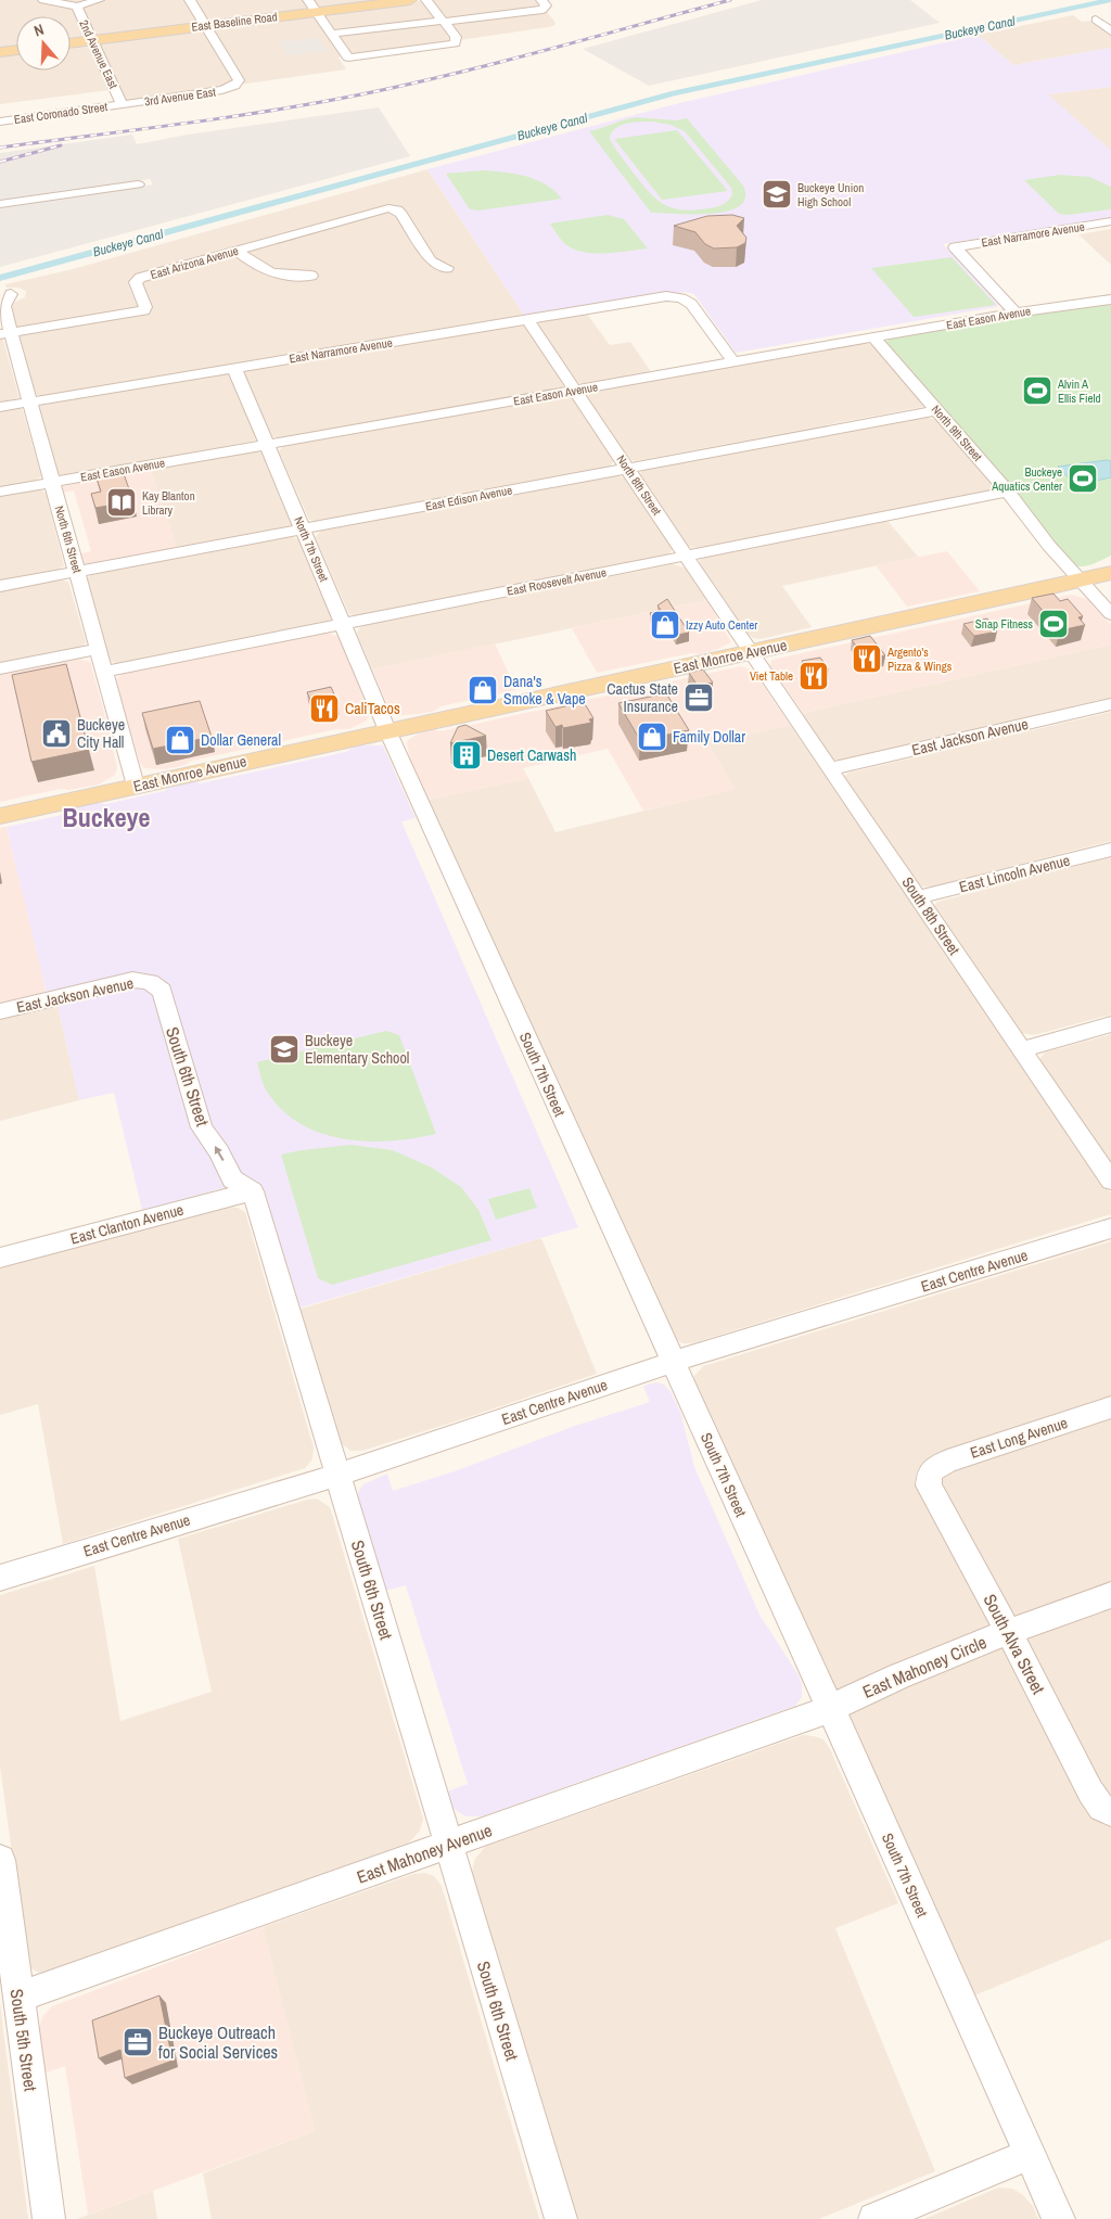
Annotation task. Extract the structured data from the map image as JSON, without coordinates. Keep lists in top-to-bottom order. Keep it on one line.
{"streets":{"main road":["East Baseline Road","East Monroe Avenue"],"street":["2nd Avenue East","3rd Avenue East","East Coronado Street","East Narramore Avenue","East Arizona Avenue","East Eason Avenue","North 9th Street","North 8th Street","East Edison Avenue","North 6th Street","North 7th Street","East Roosevelt Avenue","East Jackson Avenue","East Lincoln Avenue","South 8th Street","South 7th Street","South 6th Street","East Clanton Avenue","East Centre Avenue","East Long Avenue","South Alva Street","East Mahoney Circle","East Mahoney Avenue","South 5th Street"]},"crossings":[["East Baseline Road","2nd Avenue East"],["East Baseline Road","3rd Avenue East"],["2nd Avenue East","3rd Avenue East"],["2nd Avenue East","East Coronado Street"],["3rd Avenue East","East Coronado Street"],["East Narramore Avenue","East Eason Avenue"],["East Narramore Avenue","North 8th Street"],["East Narramore Avenue","North 6th Street"],["East Narramore Avenue","North 7th Street"],["East Arizona Avenue","North 6th Street"],["East Eason Avenue","North 9th Street"],["East Eason Avenue","North 8th Street"],["East Eason Avenue","North 6th Street"],["East Eason Avenue","North 7th Street"],["North 9th Street","East Edison Avenue"],["North 9th Street","East Roosevelt Avenue"],["North 9th Street","East Monroe Avenue"],["North 8th Street","East Edison Avenue"],["North 8th Street","East Roosevelt Avenue"],["North 8th Street","East Monroe Avenue"],["North 8th Street","South 8th Street"],["East Edison Avenue","North 6th Street"],["East Edison Avenue","North 7th Street"],["North 6th Street","East Roosevelt Avenue"],["North 6th Street","East Monroe Avenue"],["North 7th Street","East Roosevelt Avenue"],["North 7th Street","East Monroe Avenue"],["North 7th Street","South 7th Street"],["East Monroe Avenue","South 8th Street"],["East Monroe Avenue","South 7th Street"],["East Jackson Avenue","South 8th Street"],["East Jackson Avenue","South 6th Street"],["East Lincoln Avenue","South 8th Street"],["South 7th Street","East Centre Avenue"],["South 7th Street","East Mahoney Circle"],["South 7th Street","East Mahoney Avenue"],["South 6th Street","East Clanton Avenue"],["South 6th Street","East Centre Avenue"],["South 6th Street","East Mahoney Avenue"],["East Long Avenue","South Alva Street"],["South Alva Street","East Mahoney Circle"],["East Mahoney Circle","East Mahoney Avenue"],["East Mahoney Avenue","South 5th Street"]],"districts":["Buckeye"],"water":["Buckeye Canal"],"places":{"school or university":["Buckeye Union High School","Buckeye Elementary School"],"sports":["Alvin A Ellis Field","Buckeye Aquatics Center","Snap Fitness"],"library":["Kay Blanton Library"],"shop":["Izzy Auto Center","Dana's Smoke & Vape","Family Dollar","Dollar General"],"restaurant":["Argento's Pizza & Wings","Viet Table","CaliTacos"],"office":["Cactus State Insurance","Buckeye Outreach for Social Services"],"public building":["Buckeye City Hall"],"building":["Desert Carwash"]},"north":"top"}
